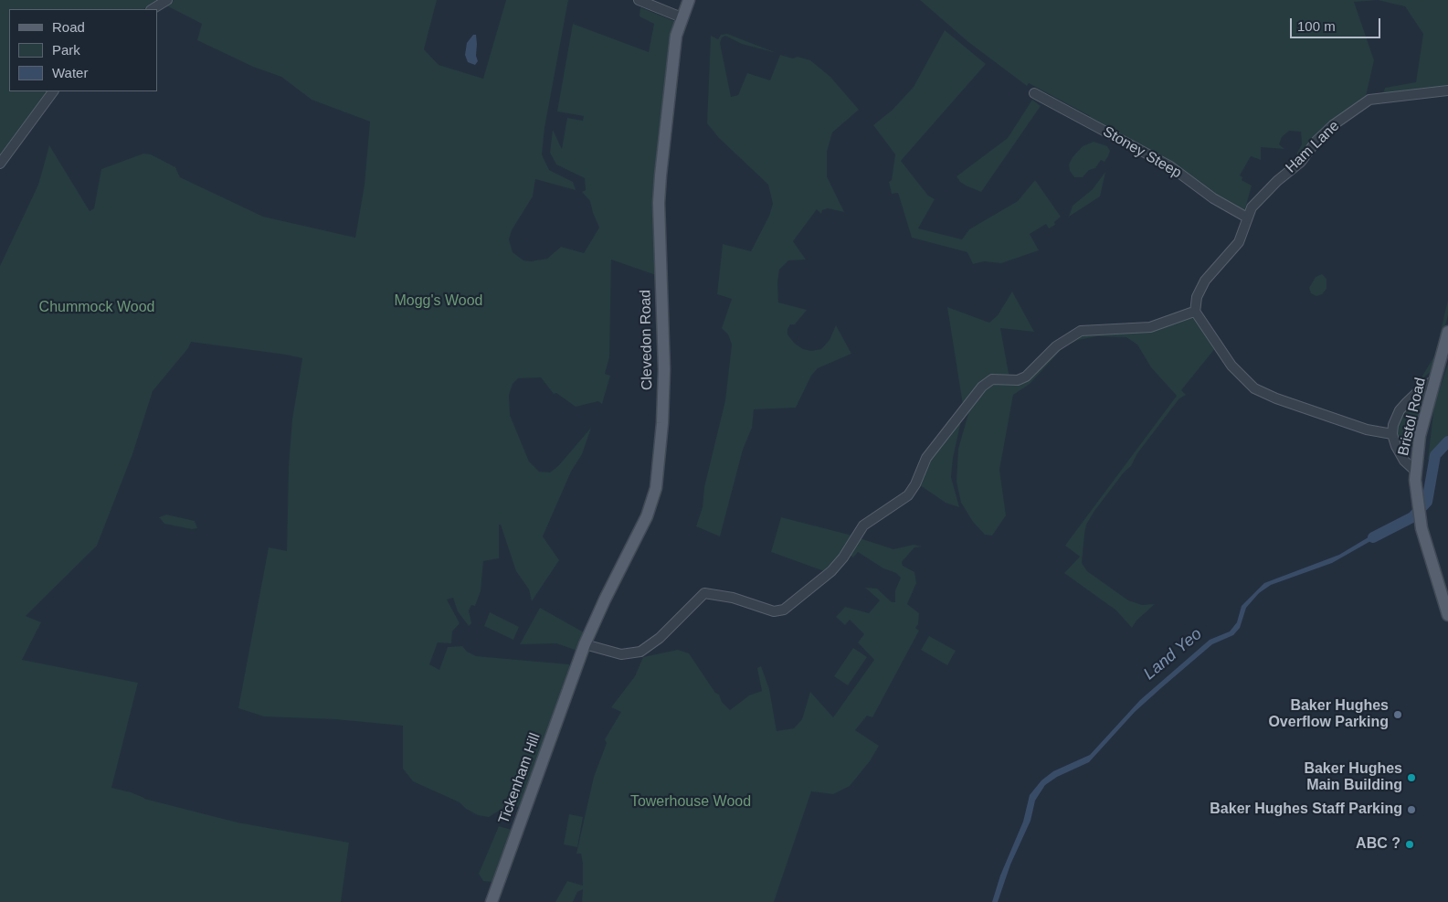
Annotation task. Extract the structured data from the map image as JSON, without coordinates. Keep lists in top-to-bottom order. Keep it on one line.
{"streets":{"main road":["Clevedon Road","Bristol Road","Tickenham Hill"],"street":["Ham Lane","Stoney Steep"]},"crossings":[["Ham Lane","Stoney Steep"],["Clevedon Road","Tickenham Hill"]],"water":["Land Yeo"],"parks":["Mogg's Wood","Chummock Wood","Towerhouse Wood"],"places":["Baker Hughes Overflow Parking","Baker Hughes Main Building","Baker Hughes Staff Parking","ABC ?"],"legend":["Road","Park","Water"],"scale_bar":"100 m"}
